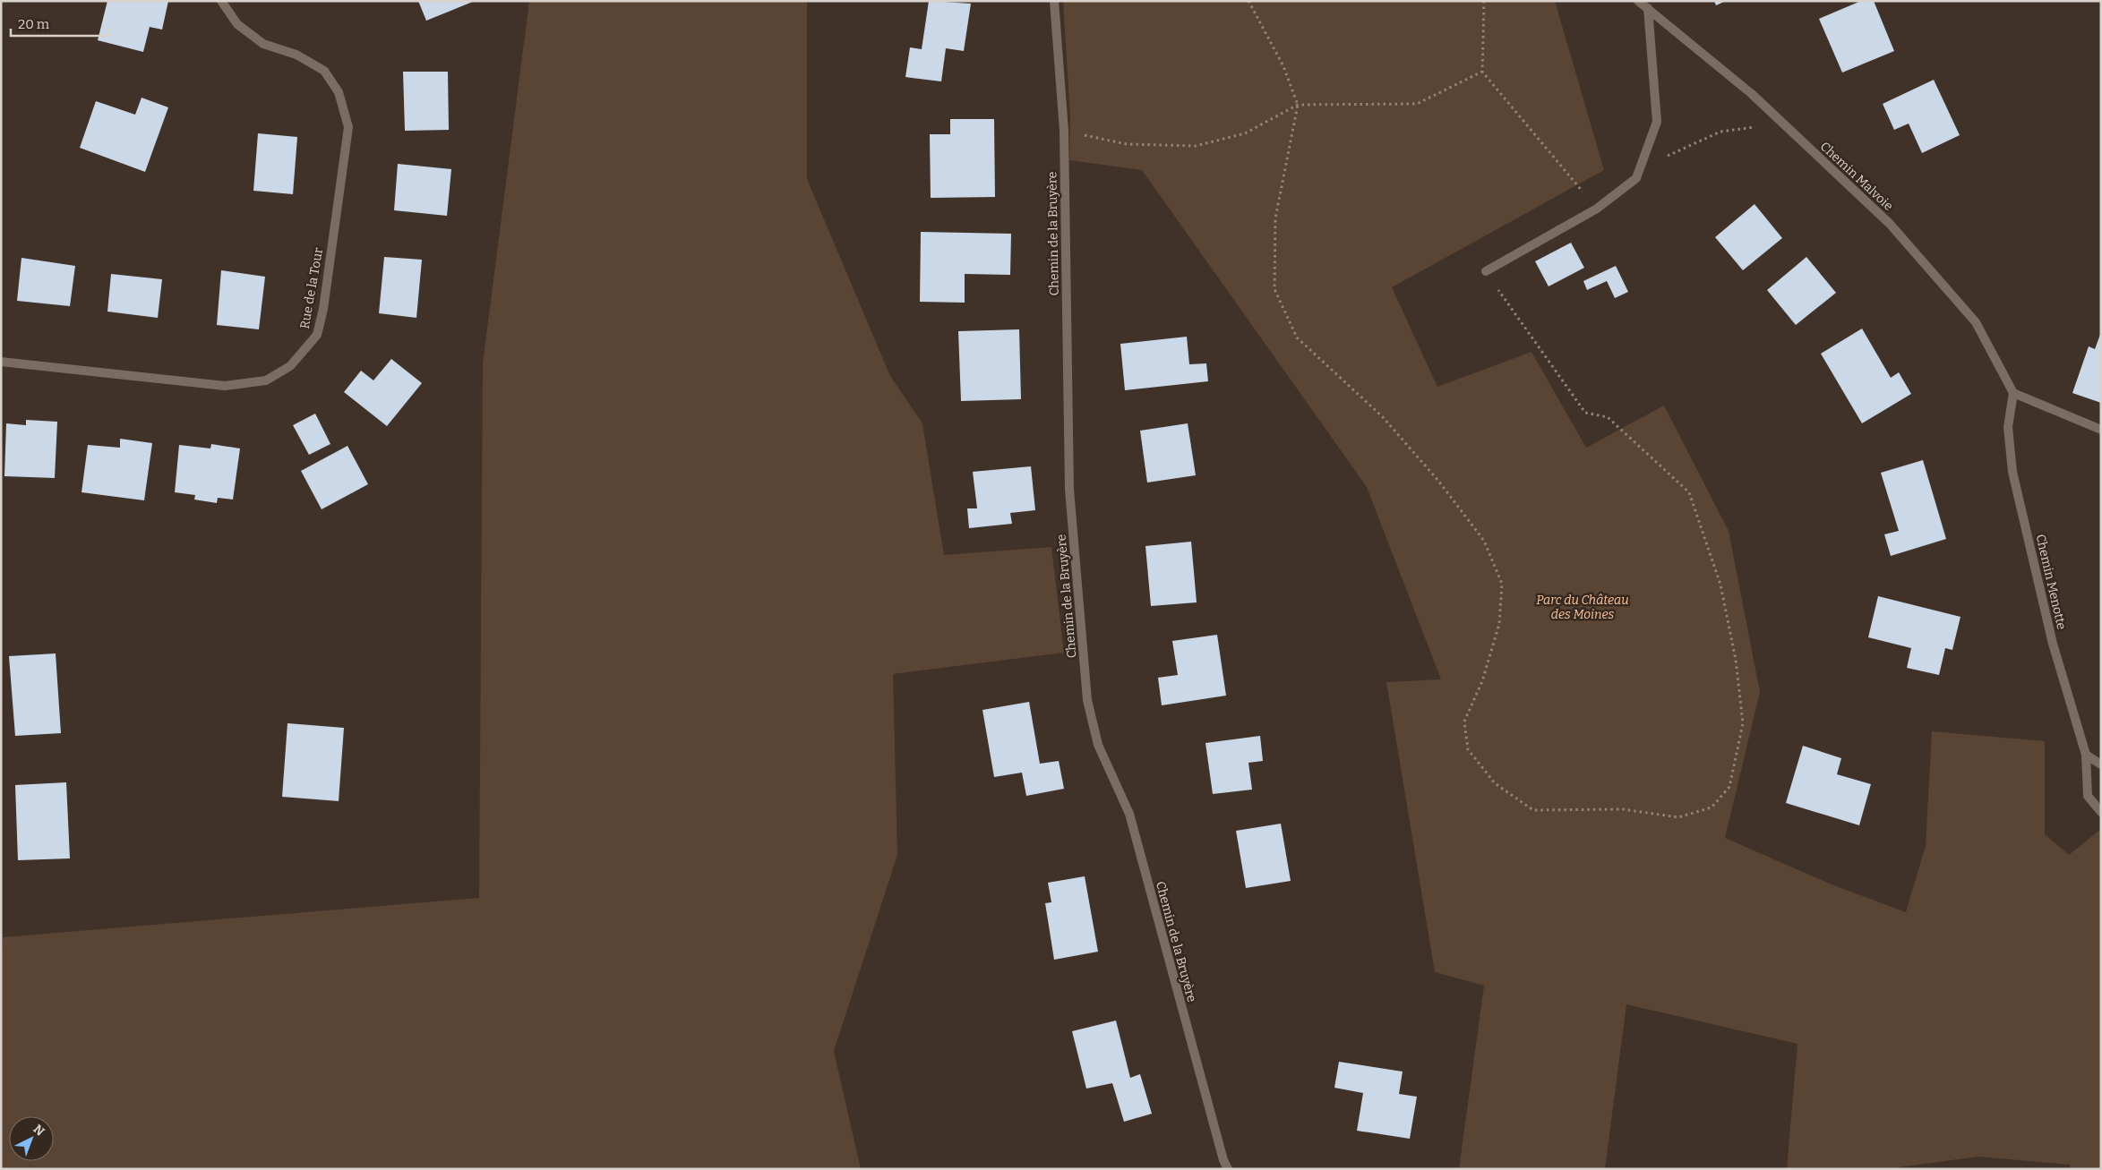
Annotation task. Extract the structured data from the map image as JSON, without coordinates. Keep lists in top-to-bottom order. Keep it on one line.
{"streets":{"street":["Chemin Malvoie","Chemin de la Bruyère","Rue de la Tour","Chemin Menotte"]},"crossings":[["Chemin Malvoie","Chemin Menotte"]],"parks":["Parc du Château des Moines"],"scale_bar":"20 m","north":"top right"}
